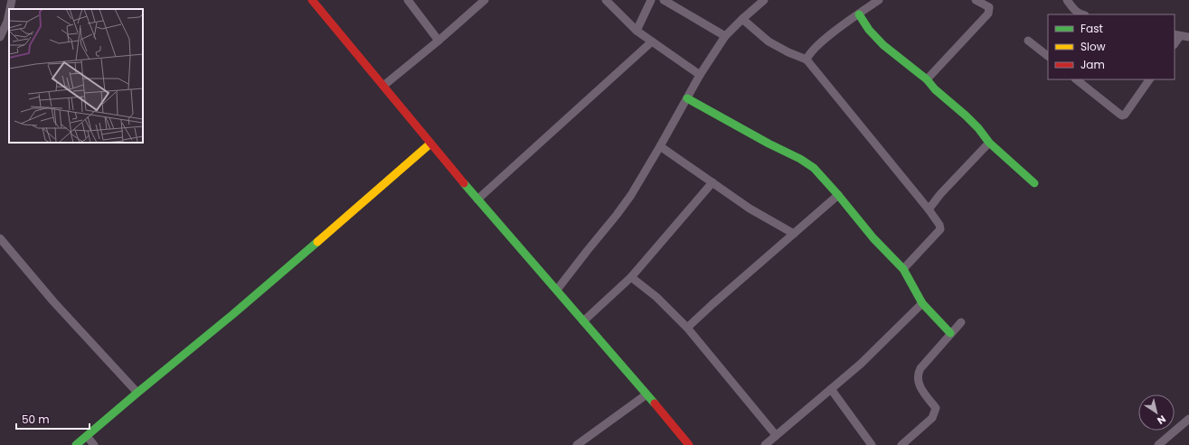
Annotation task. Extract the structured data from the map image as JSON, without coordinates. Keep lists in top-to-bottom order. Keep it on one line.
{"legend":["Fast","Slow","Jam"],"scale_bar":"50 m","north":"bottom right"}
